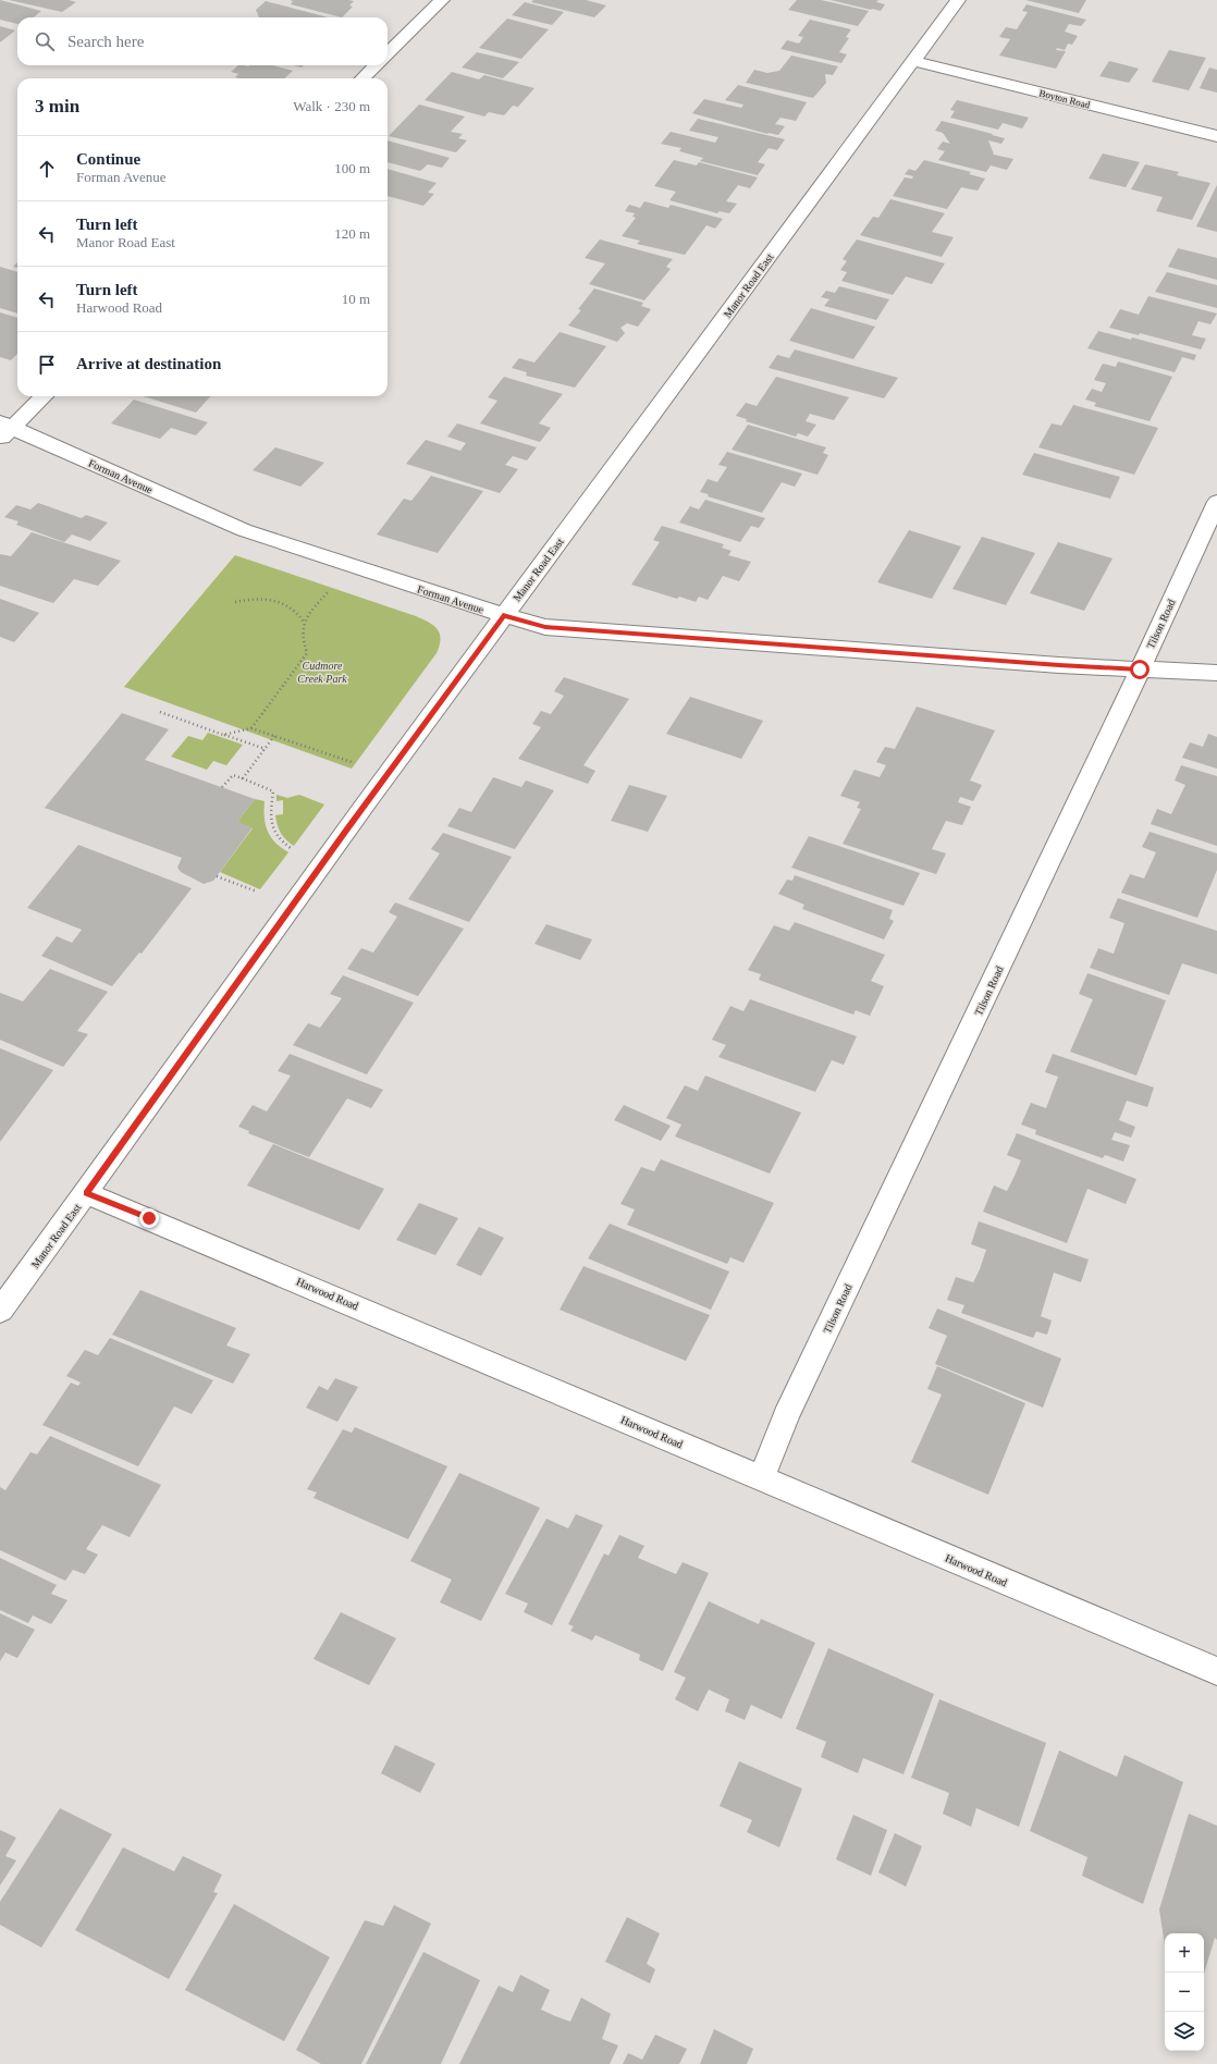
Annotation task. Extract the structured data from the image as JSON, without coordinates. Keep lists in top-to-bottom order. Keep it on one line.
{"streets":{"street":["Boyton Road","Manor Road East","Forman Avenue","Tilson Road","Harwood Road"]},"crossings":[["Boyton Road","Manor Road East"],["Manor Road East","Forman Avenue"],["Manor Road East","Harwood Road"],["Forman Avenue","Tilson Road"],["Tilson Road","Harwood Road"]],"parks":["Cudmore Creek Park"],"page":{"search":"Search here","heading":["3 min","Walk · 230 m"],"list":[["Continue","Forman Avenue","100 m"],["Turn left","Manor Road East","120 m"],["Turn left","Harwood Road","10 m"],"Arrive at destination"],"map_buttons":["+","−"]}}
